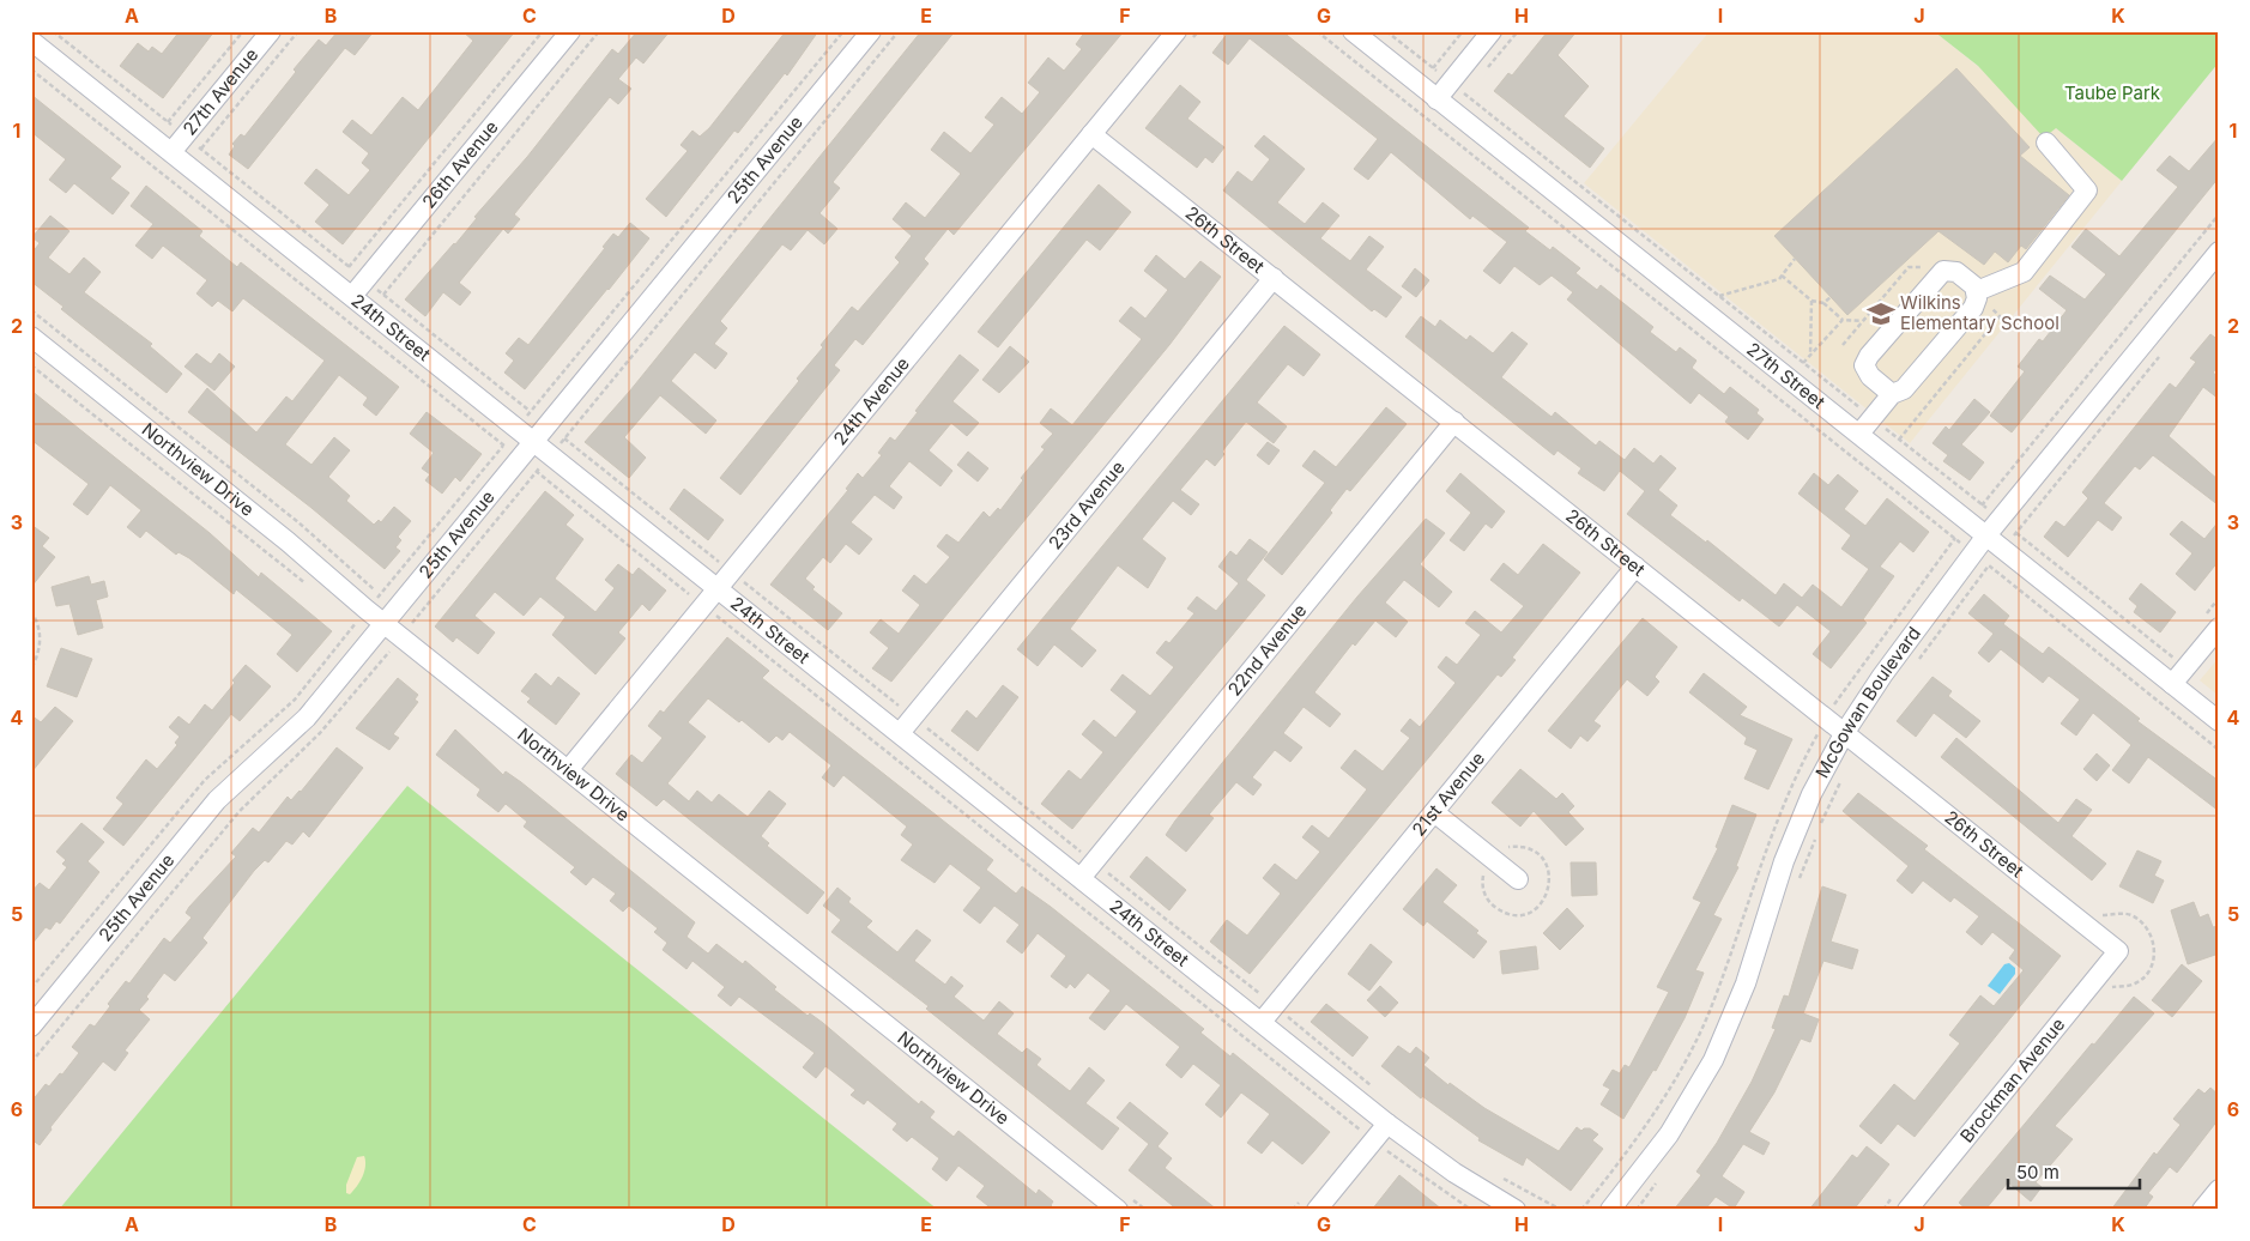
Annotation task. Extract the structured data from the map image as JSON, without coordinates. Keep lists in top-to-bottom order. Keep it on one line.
{"streets":{"street":["27th Avenue","25th Avenue","26th Avenue","26th Street","24th Street","27th Street","24th Avenue","Northview Drive","23rd Avenue","22nd Avenue","McGowan Boulevard","21st Avenue","Brockman Avenue"]},"crossings":[["27th Avenue","24th Street"],["25th Avenue","24th Street"],["25th Avenue","Northview Drive"],["26th Avenue","24th Street"],["26th Street","24th Avenue"],["26th Street","23rd Avenue"],["26th Street","22nd Avenue"],["26th Street","McGowan Boulevard"],["26th Street","21st Avenue"],["26th Street","Brockman Avenue"],["24th Street","24th Avenue"],["24th Street","23rd Avenue"],["24th Street","22nd Avenue"],["24th Street","21st Avenue"],["27th Street","McGowan Boulevard"],["24th Avenue","Northview Drive"]],"parks":["Taube Park"],"places":{"school or university":["Wilkins Elementary School"]},"scale_bar":"50 m","grid":{"columns":["A","B","C","D","E","F","G","H","I","J","K"],"rows":["1","2","3","4","5","6"]}}
